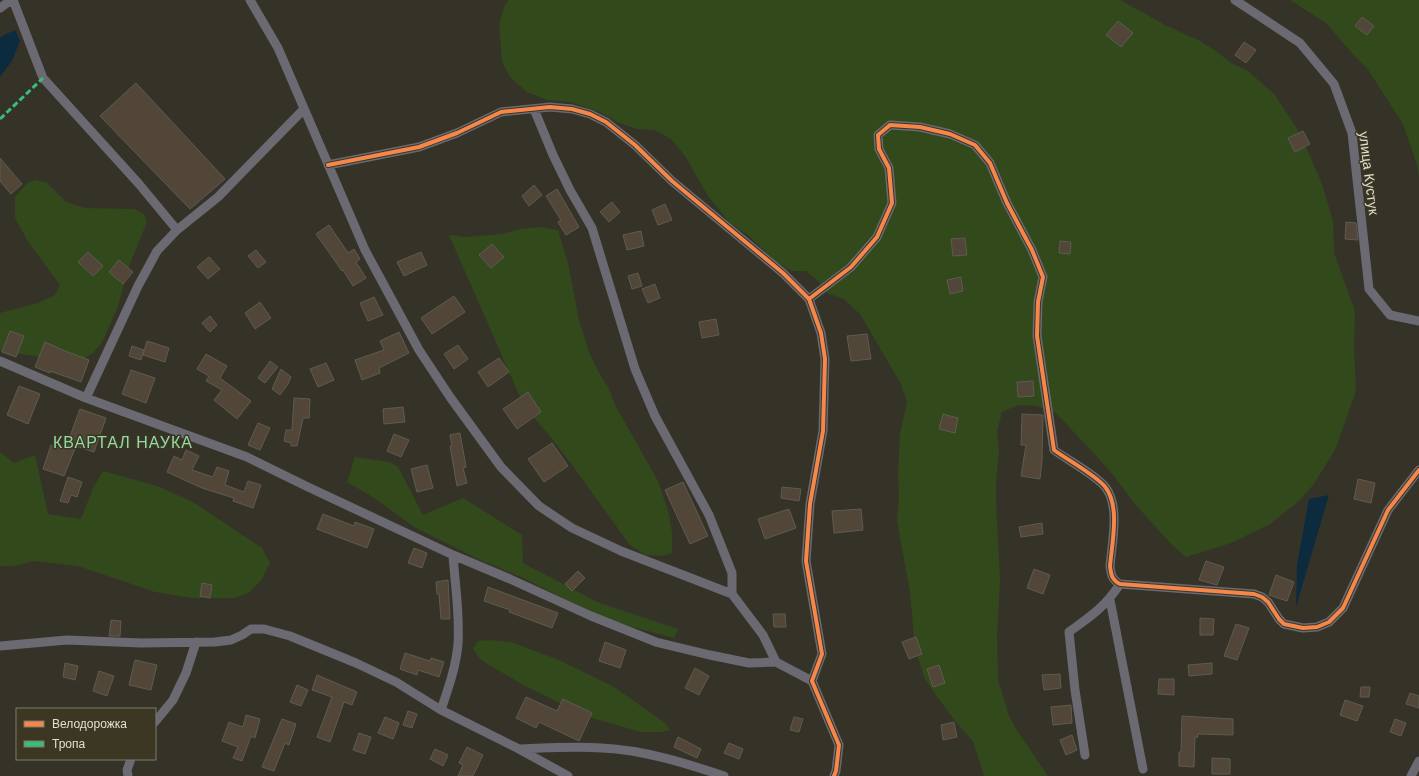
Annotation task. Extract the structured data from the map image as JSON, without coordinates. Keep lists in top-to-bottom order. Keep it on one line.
{"streets":{"street":["улица Кустук"]},"districts":["КВАРТАЛ НАУКА"],"legend":["Велодорожка","Тропа"]}
